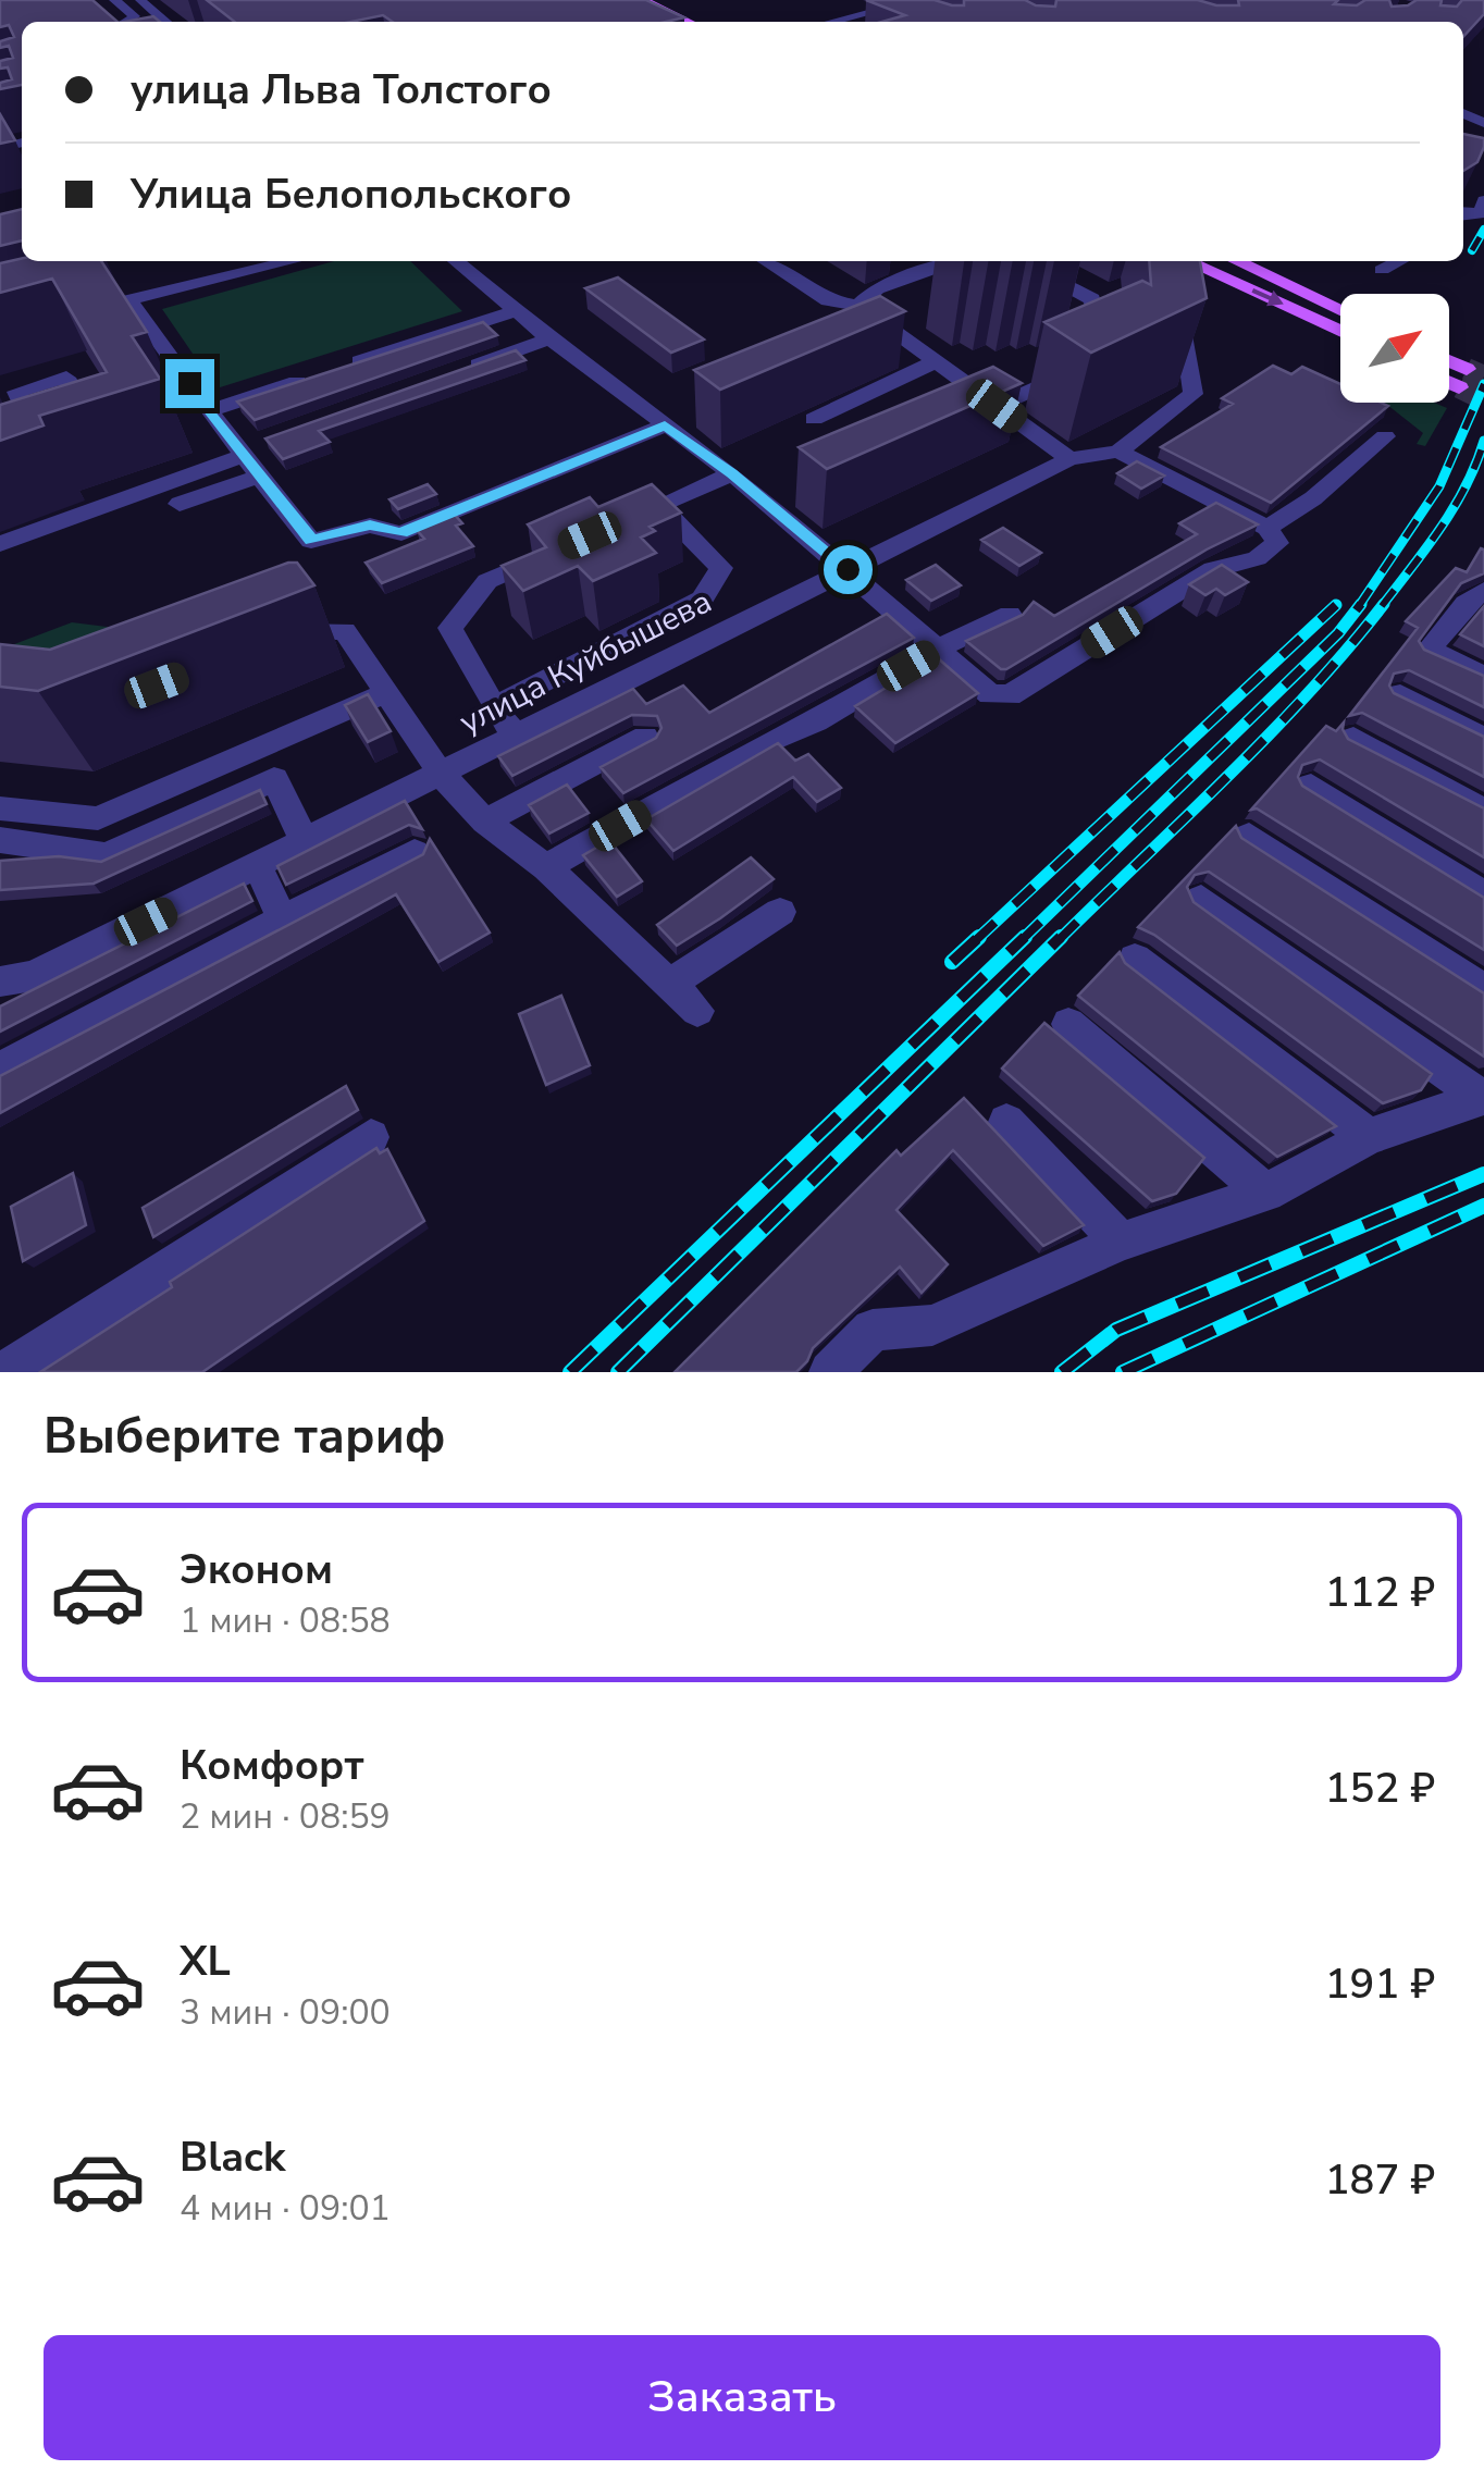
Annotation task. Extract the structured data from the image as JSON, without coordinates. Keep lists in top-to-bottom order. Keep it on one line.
{"streets":{"street":["улица Куйбышева"]},"north":"top right","page":{"banner":["улица Льва Толстого","Улица Белопольского"],"heading":"Выберите тариф","list":[{"name":"Эконом","note":"1 мин · 08:58","value":"112 ₽"},{"name":"Комфорт","note":"2 мин · 08:59","value":"152 ₽"},{"name":"XL","note":"3 мин · 09:00","value":"191 ₽"},{"name":"Black","note":"4 мин · 09:01","value":"187 ₽"}],"buttons":"Заказать"}}
